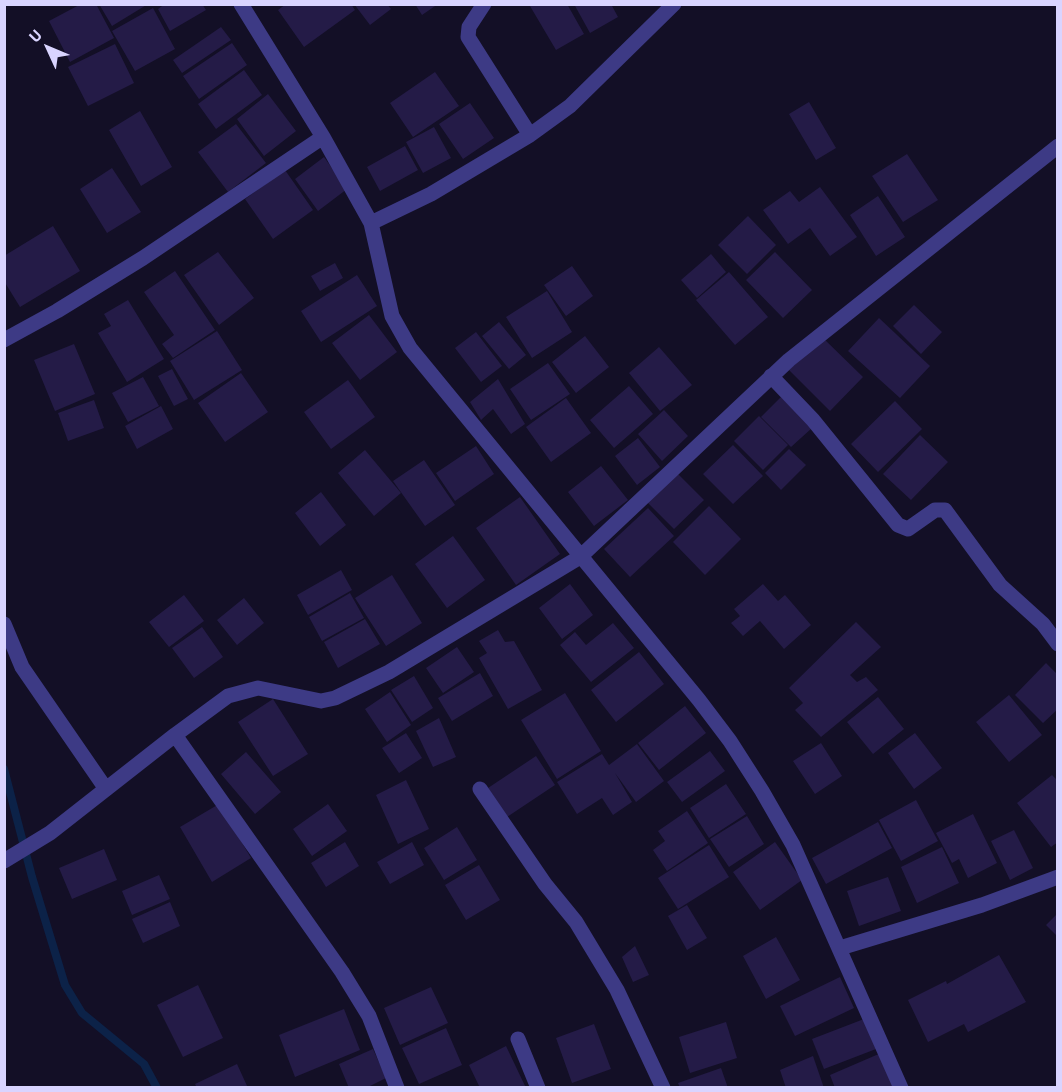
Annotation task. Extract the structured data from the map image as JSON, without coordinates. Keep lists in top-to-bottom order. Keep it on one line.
{"north":"top left"}
